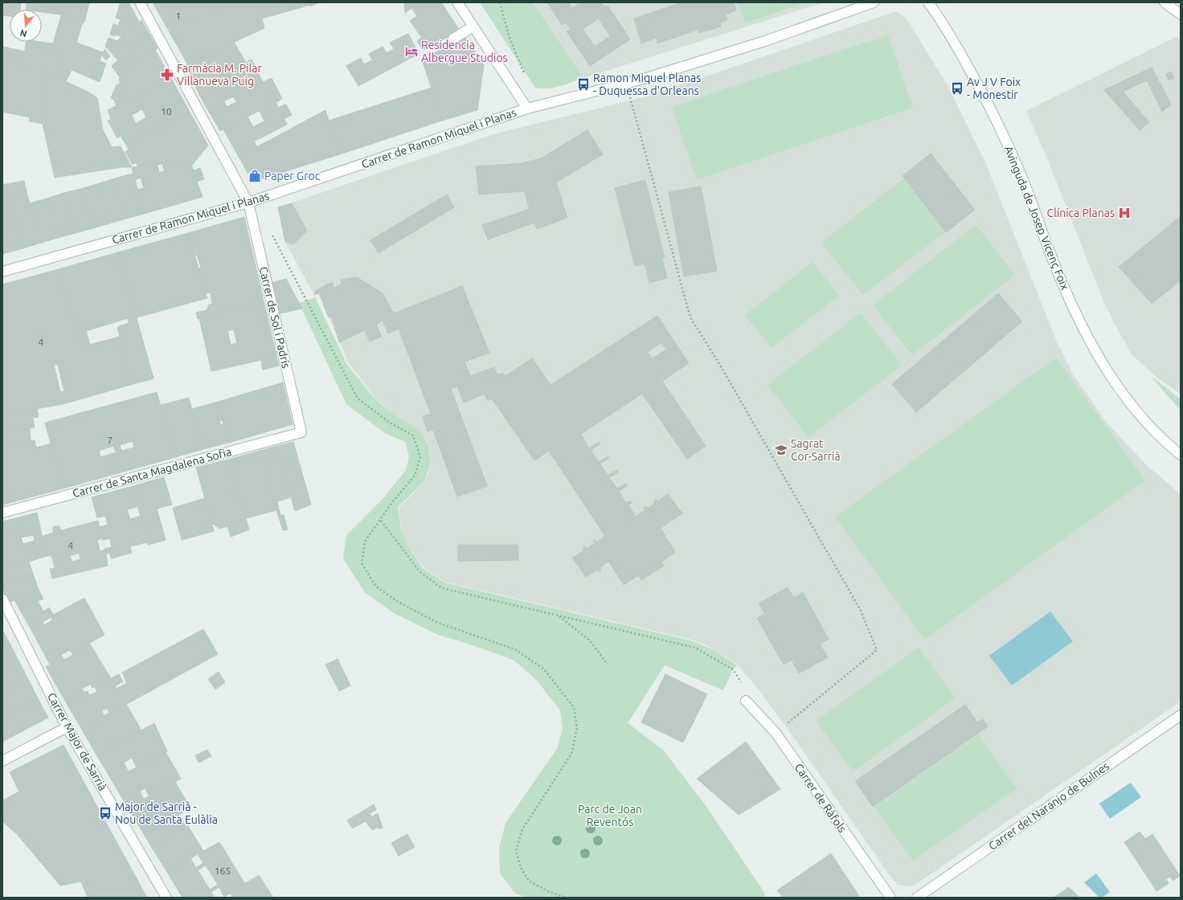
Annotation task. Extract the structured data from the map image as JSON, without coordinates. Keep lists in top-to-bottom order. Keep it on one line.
{"streets":{"street":["Carrer de Ramon Miquel i Planas","Avinguda de Josep Vicenç Foix","Carrer de Sol i Padrís","Carrer de Santa Magdalena Sofia","Carrer Major de Sarrià","Carrer de Ràfols","Carrer del Naranjo de Bulnes"]},"crossings":[["Carrer de Ramon Miquel i Planas","Carrer de Sol i Padrís"],["Carrer de Sol i Padrís","Carrer de Santa Magdalena Sofia"]],"parks":["Parc de Joan Reventós"],"places":{"hotel":["Residencia Albergue Studios"],"pharmacy":["Farmàcia M. Pilar Villanueva Puig"],"bus stop":["Ramon Miquel Planas - Duquessa d'Orleans","Av J V Foix - Monestir","Major de Sarrià - Nou de Santa Eulàlia"],"shop":["Paper Groc"],"hospital":["Clínica Planas"],"school or university":["Sagrat Cor-Sarrià"]},"house_numbers":["1","10","4","7","4","165"],"north":"bottom"}
